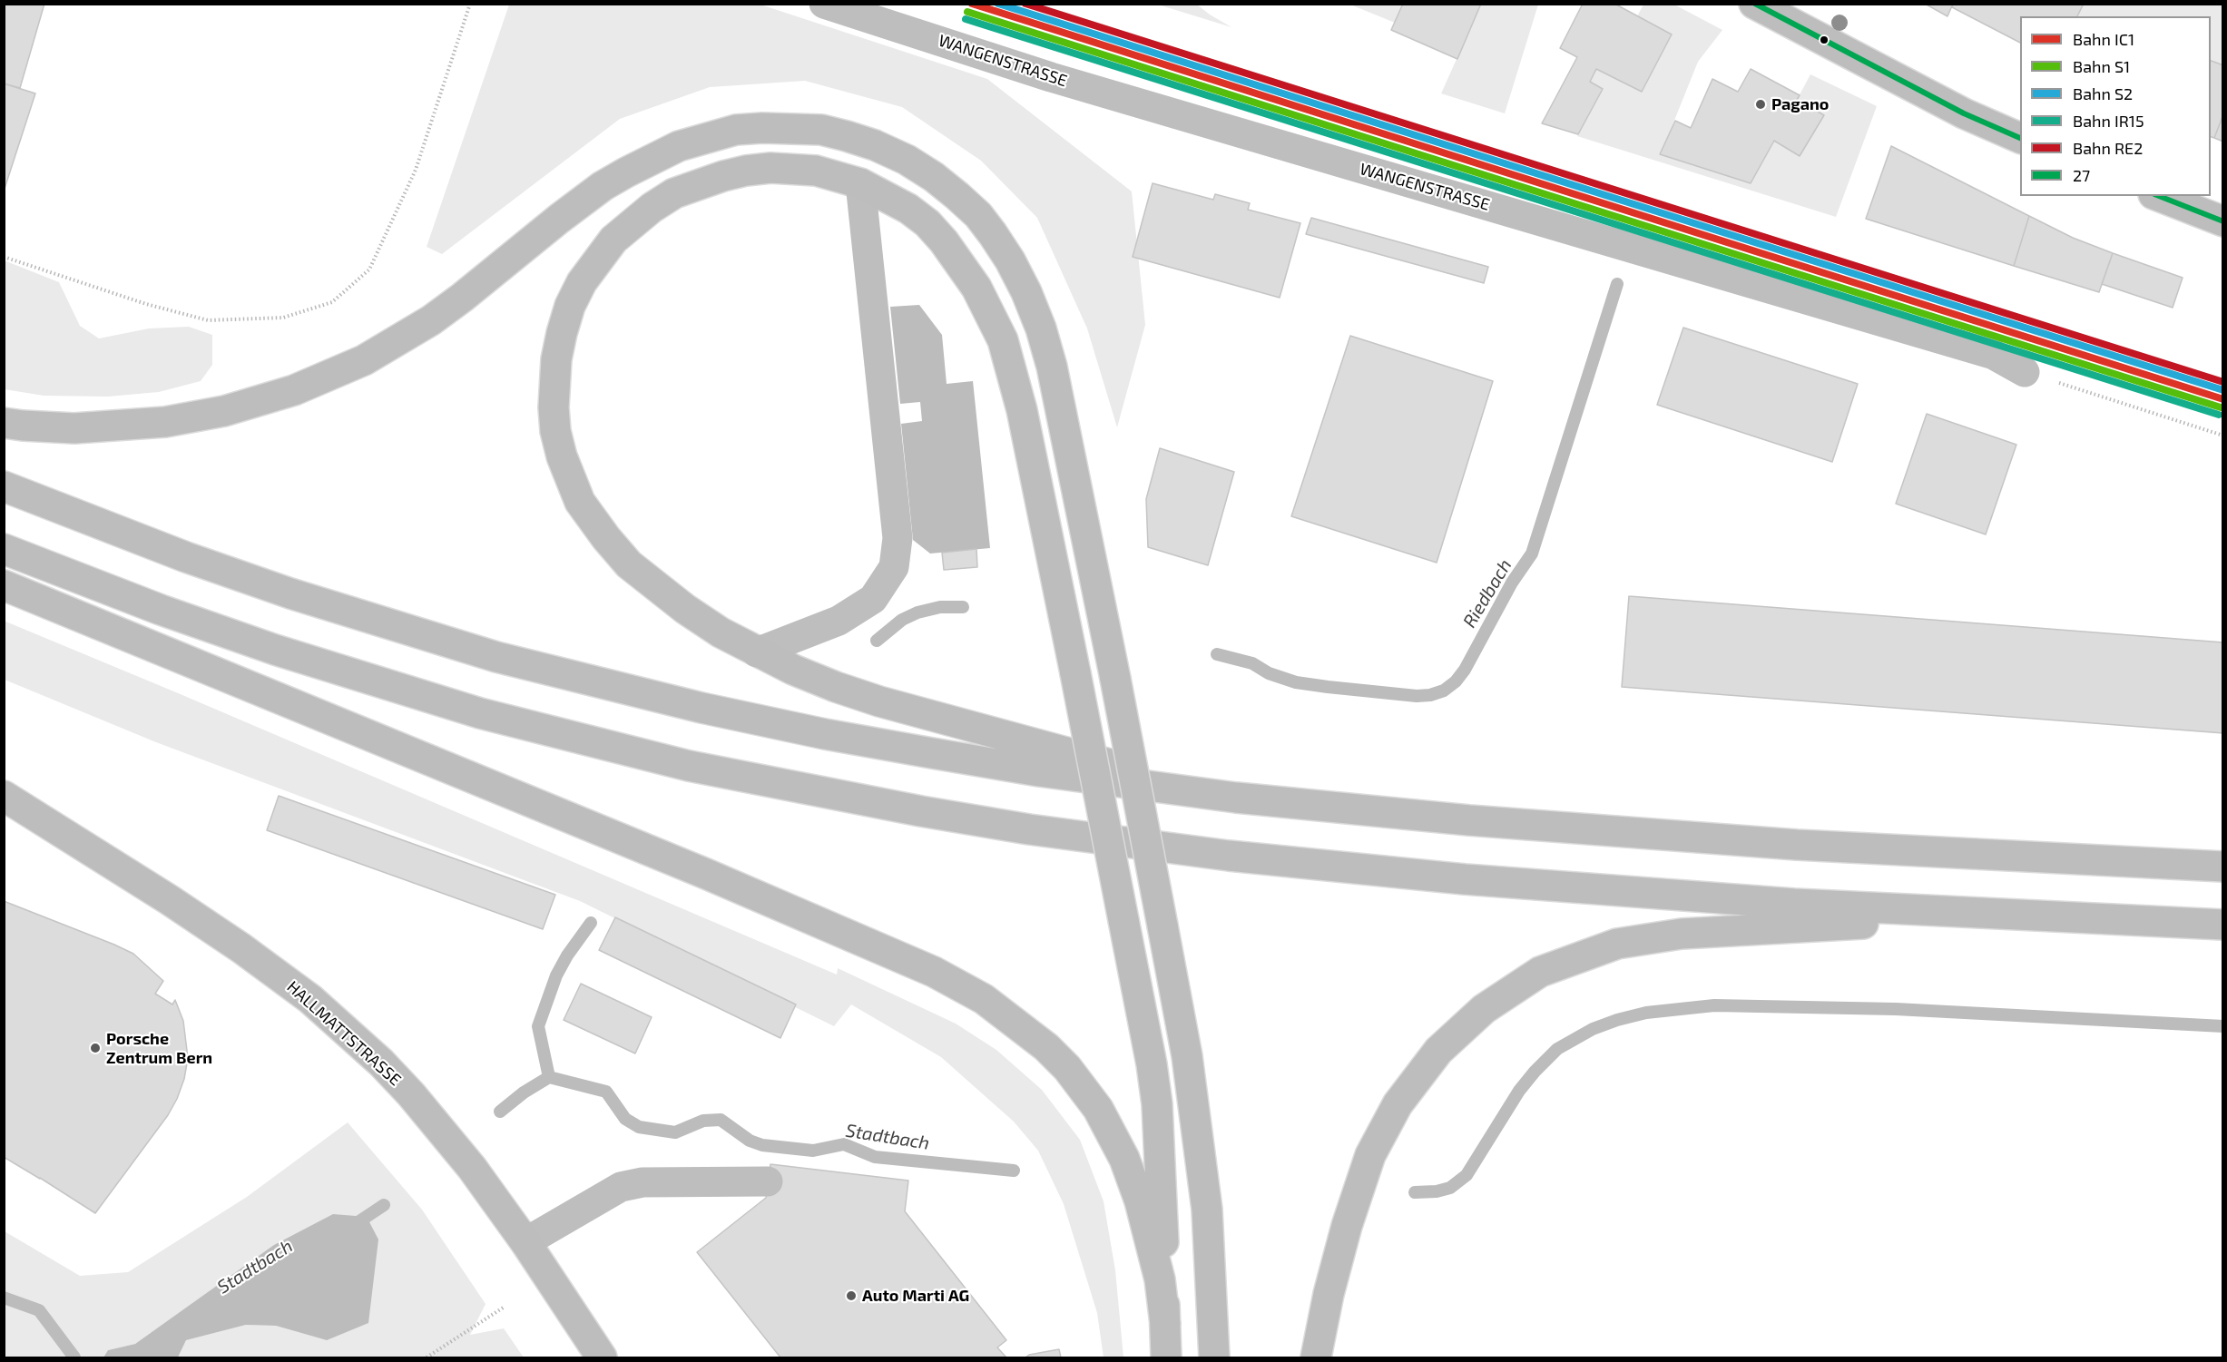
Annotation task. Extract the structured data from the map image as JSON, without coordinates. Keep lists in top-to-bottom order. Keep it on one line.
{"streets":{"main road":["HALLMATTSTRASSE"],"lane":["WANGENSTRASSE"]},"water":["Riedbach","Stadtbach"],"places":["Pagano","Porsche Zentrum Bern","Auto Marti AG"],"lines":["rail line IC1","rail line S2","rail line RE2","transit line 27","rail line S1","rail line IR15"],"legend":["Bahn IC1","Bahn S1","Bahn S2","Bahn IR15","Bahn RE2","27"]}
